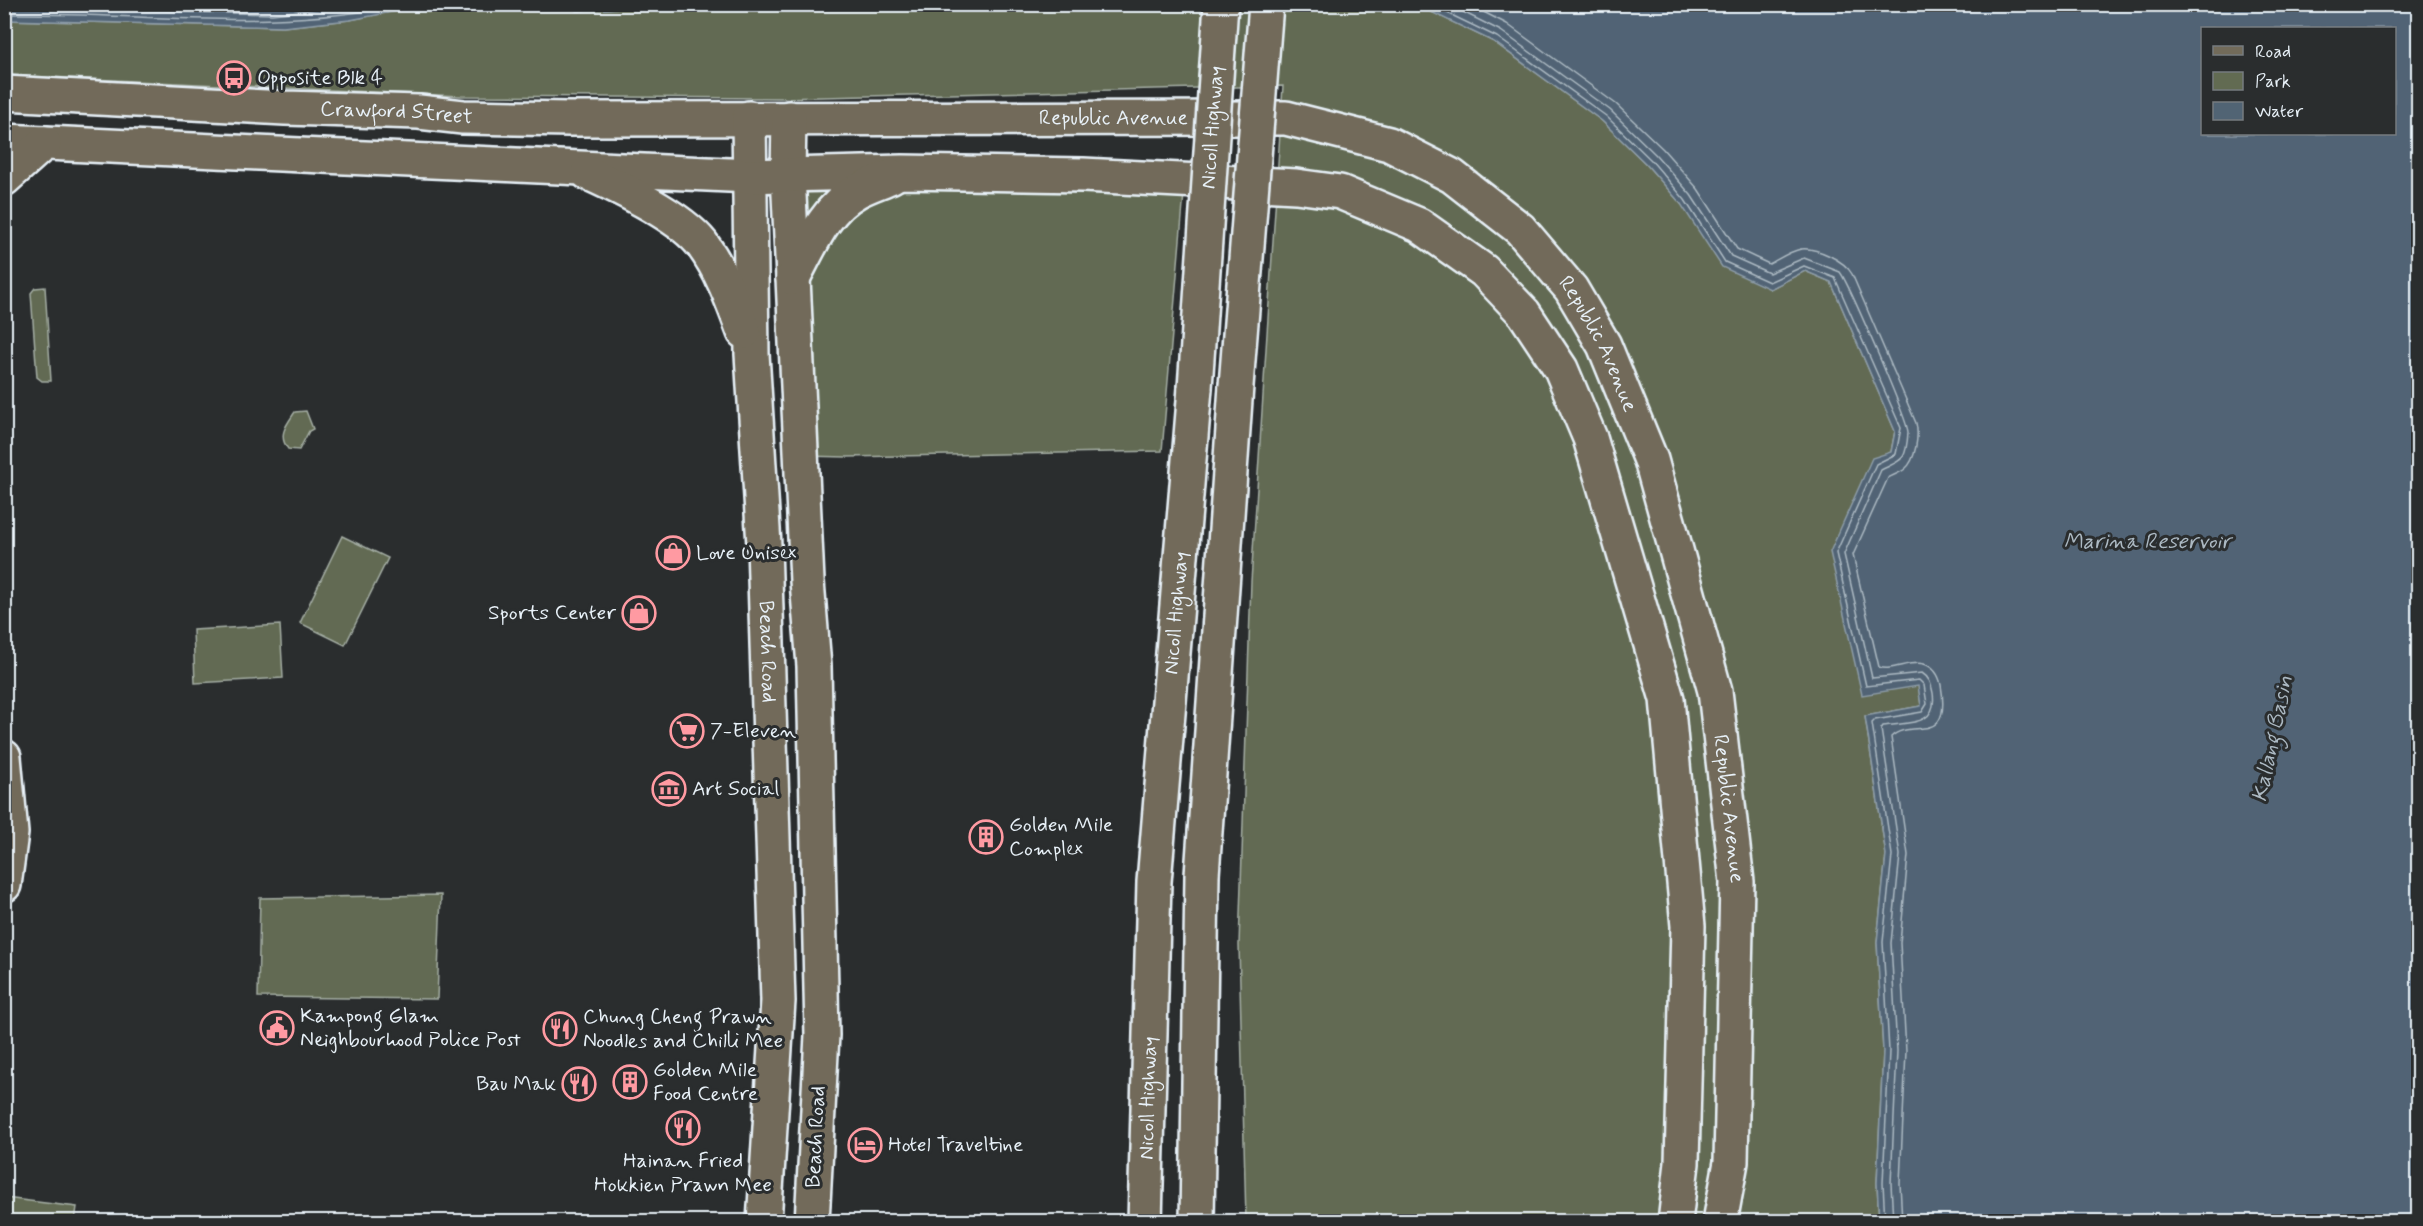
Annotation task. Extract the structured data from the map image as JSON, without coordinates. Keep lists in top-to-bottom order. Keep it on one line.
{"streets":{"main road":["Crawford Street","Republic Avenue","Nicoll Highway","Beach Road"]},"crossings":[["Crawford Street","Republic Avenue"],["Crawford Street","Beach Road"],["Republic Avenue","Beach Road"]],"water":["Marina Reservoir","Kallang Basin"],"places":{"bus stop":["Opposite Blk 4"],"shop":["Love Unisex","Sports Center"],"supermarket":["7-Eleven"],"museum":["Art Social"],"building":["Golden Mile Complex","Golden Mile Food Centre"],"public building":["Kampong Glam Neighbourhood Police Post"],"restaurant":["Chung Cheng Prawn Noodles and Chilli Mee","Bau Mak","Hainan Fried Hokkien Prawn Mee"],"hotel":["Hotel Traveltine"]},"legend":["Road","Park","Water"]}
